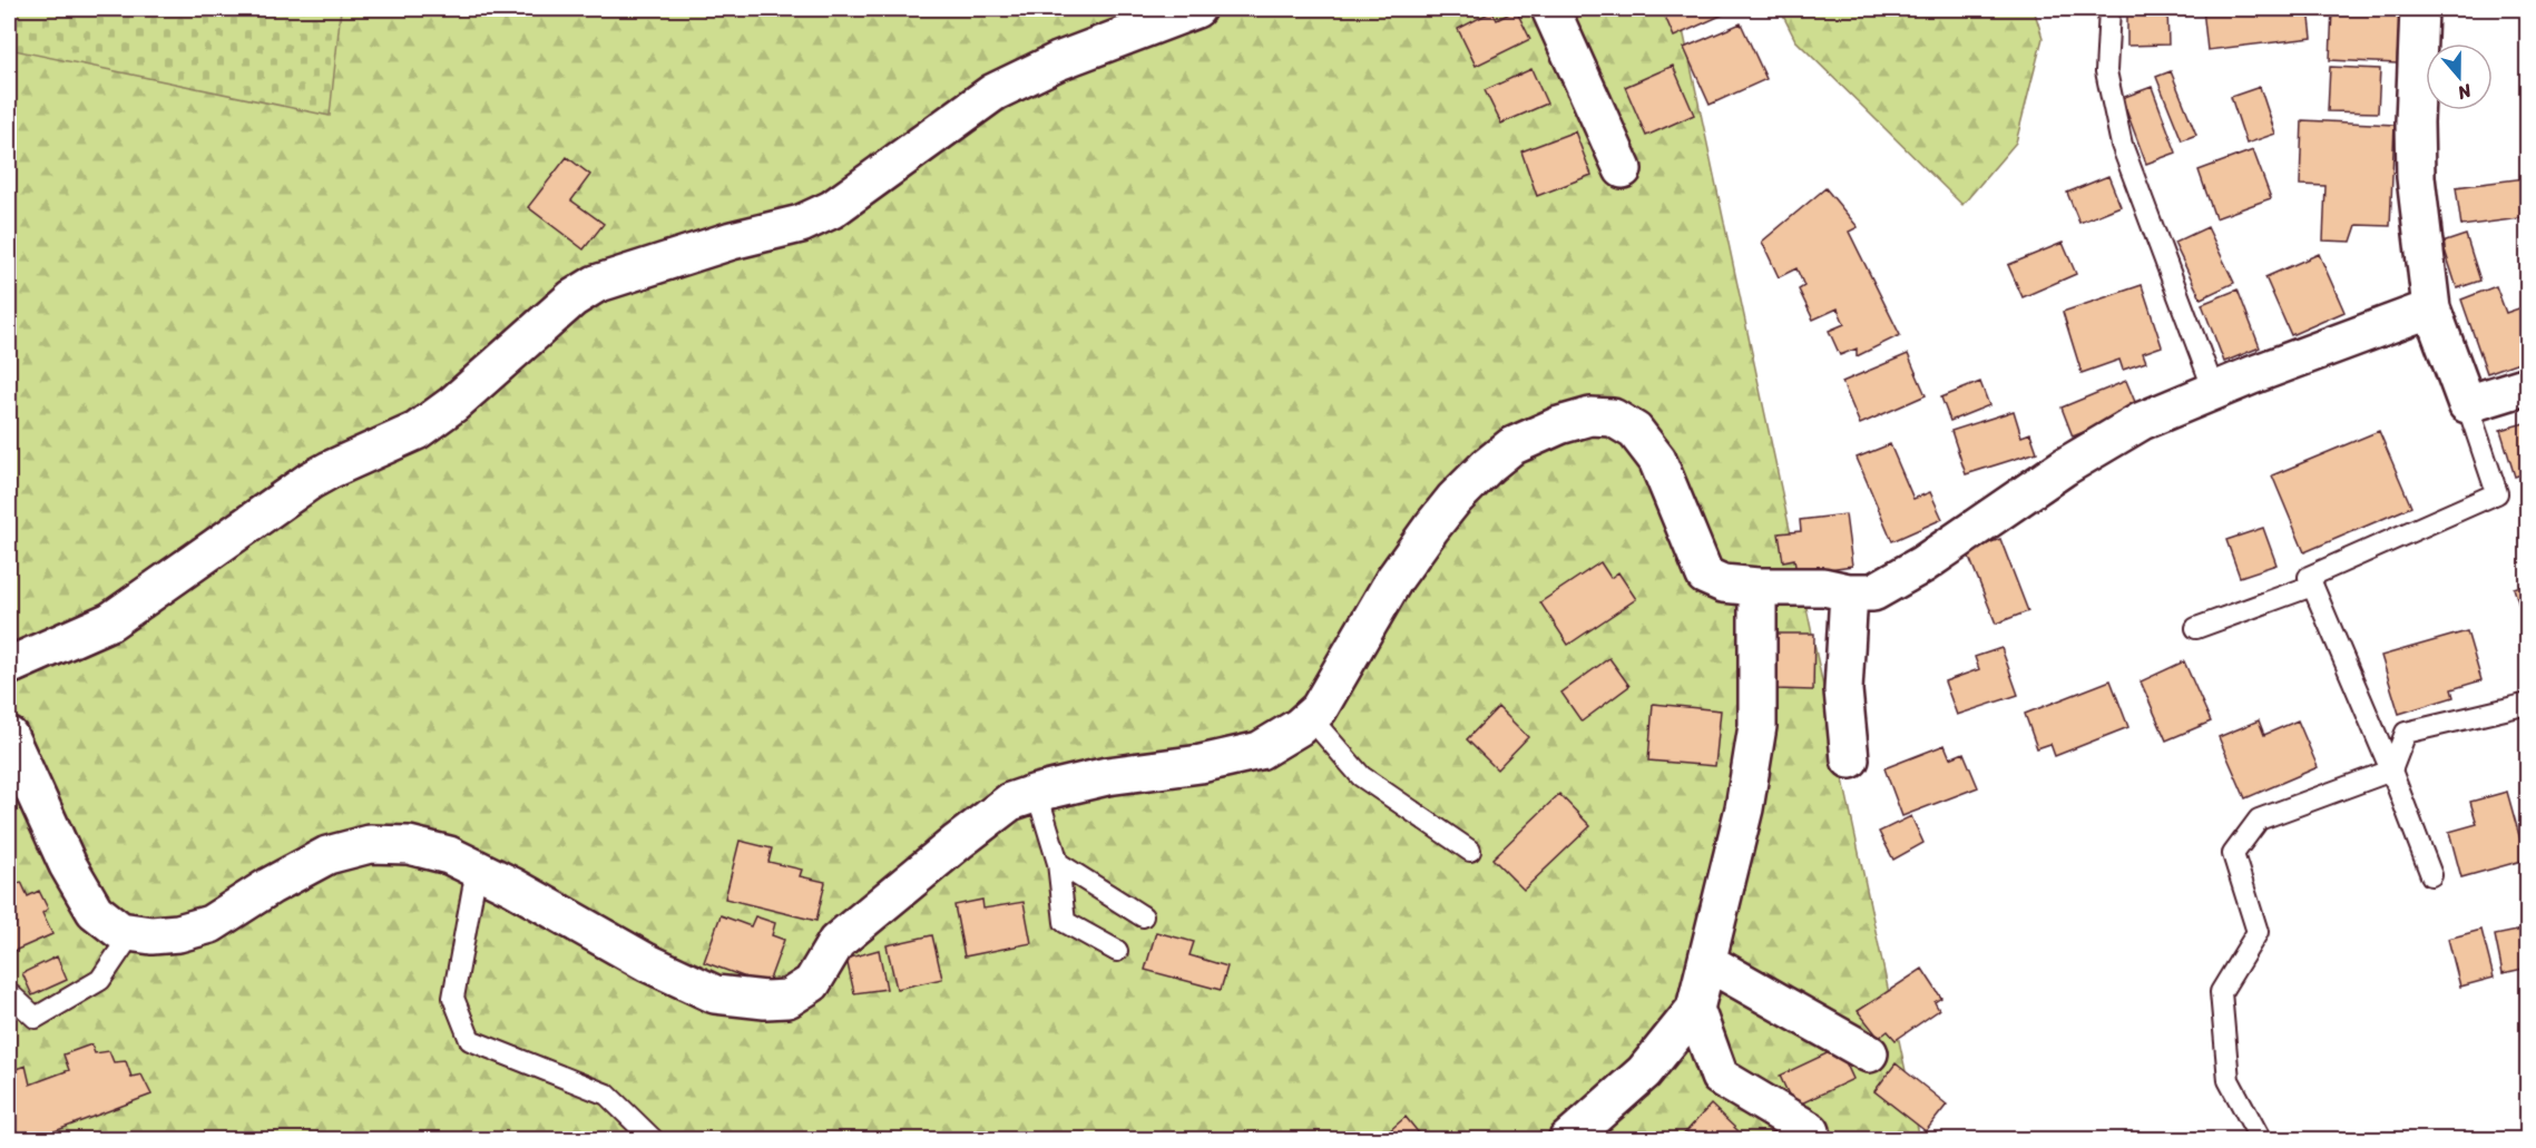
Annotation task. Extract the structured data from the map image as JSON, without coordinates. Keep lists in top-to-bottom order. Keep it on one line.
{"north":"bottom"}
